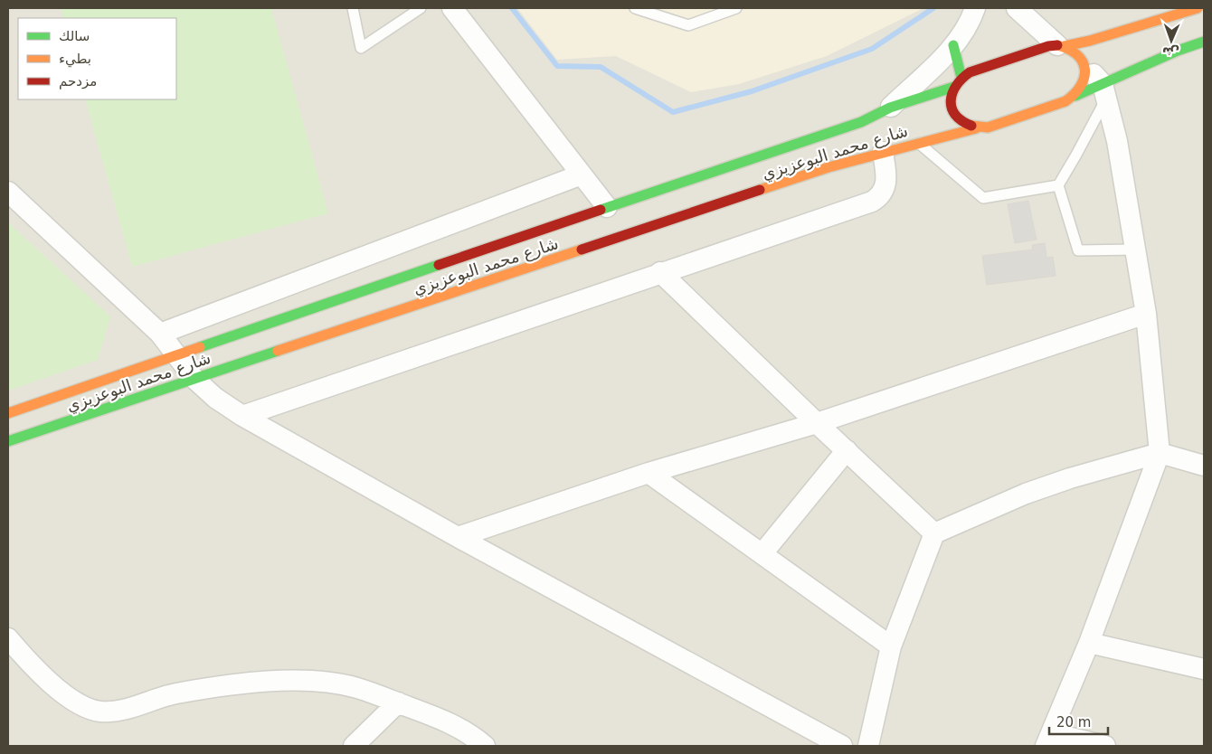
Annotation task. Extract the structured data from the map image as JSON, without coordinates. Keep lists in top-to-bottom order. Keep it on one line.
{"streets":{"main road":["شارع محمد البوعزيزي"]},"legend":["سالك","بطيء","مزدحم"],"scale_bar":"20 m","north":"bottom"}
